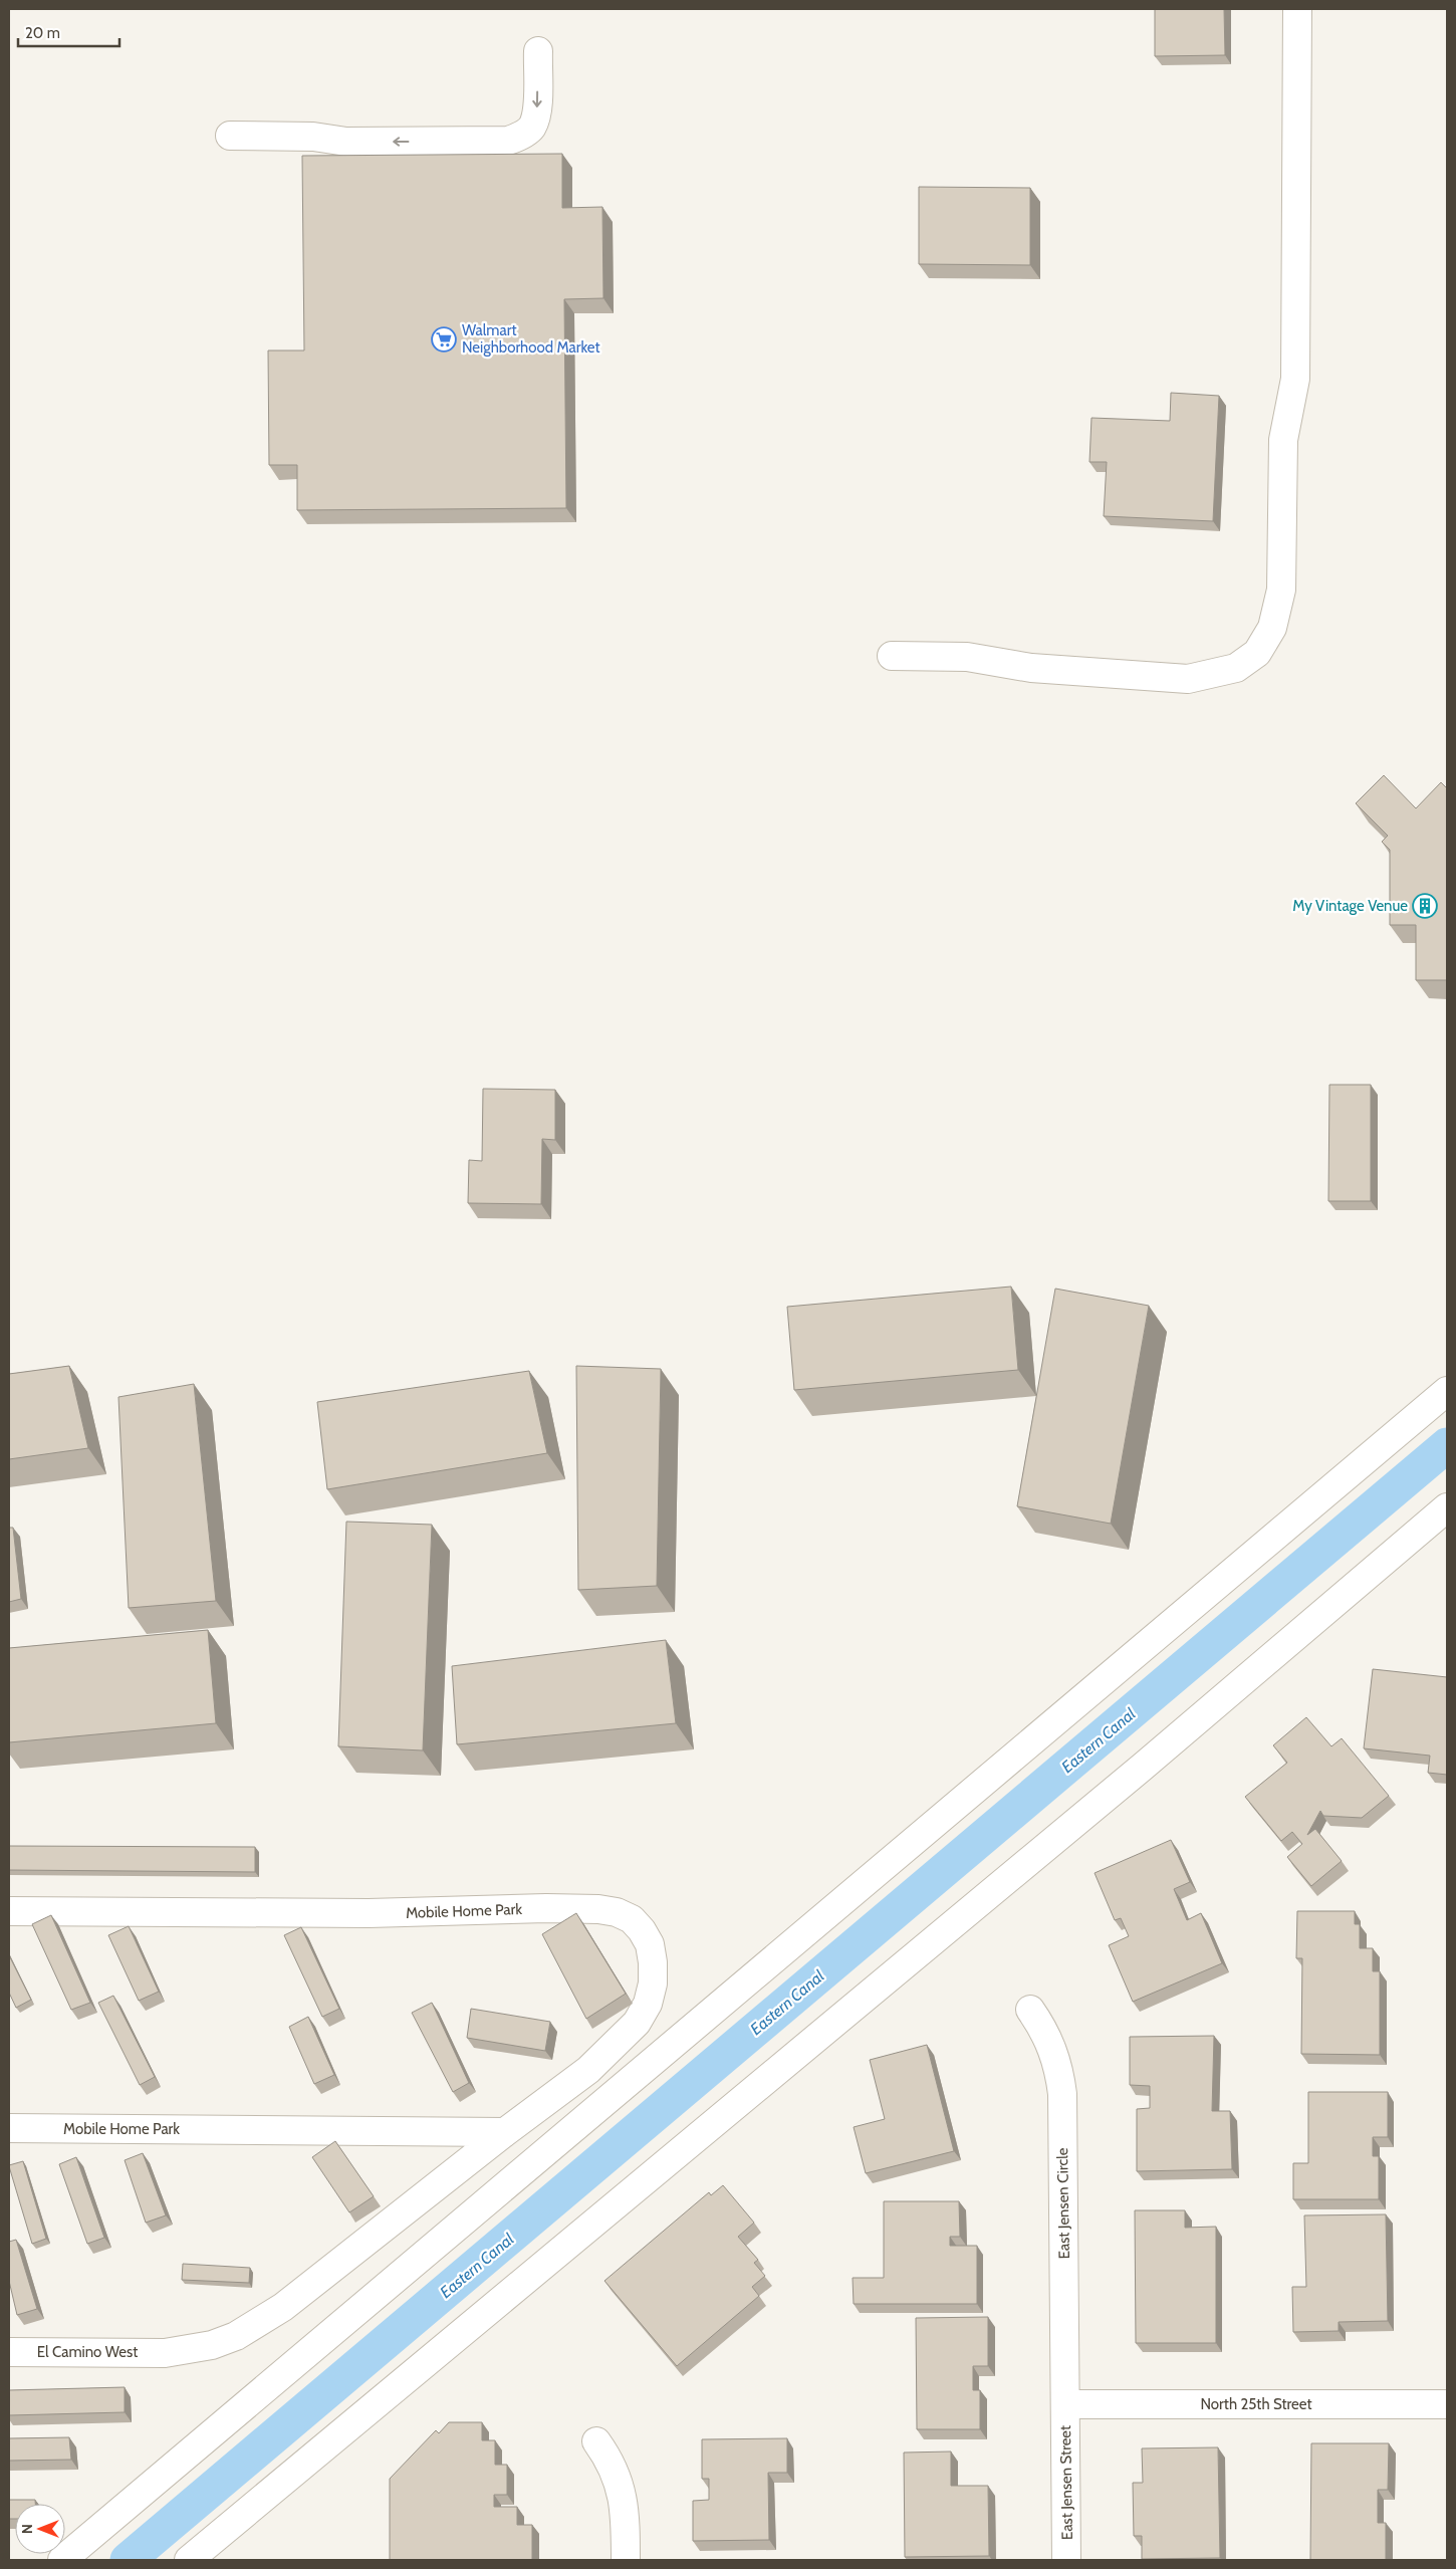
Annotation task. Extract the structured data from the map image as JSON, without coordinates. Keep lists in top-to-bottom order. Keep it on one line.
{"streets":{"street":["Mobile Home Park","East Jensen Circle","El Camino West","North 25th Street","East Jensen Street"]},"crossings":[["Mobile Home Park","El Camino West"],["East Jensen Circle","North 25th Street"],["East Jensen Circle","East Jensen Street"],["North 25th Street","East Jensen Street"]],"water":["Eastern Canal"],"places":{"supermarket":["Walmart Neighborhood Market"],"building":["My Vintage Venue"]},"scale_bar":"20 m","north":"left"}
